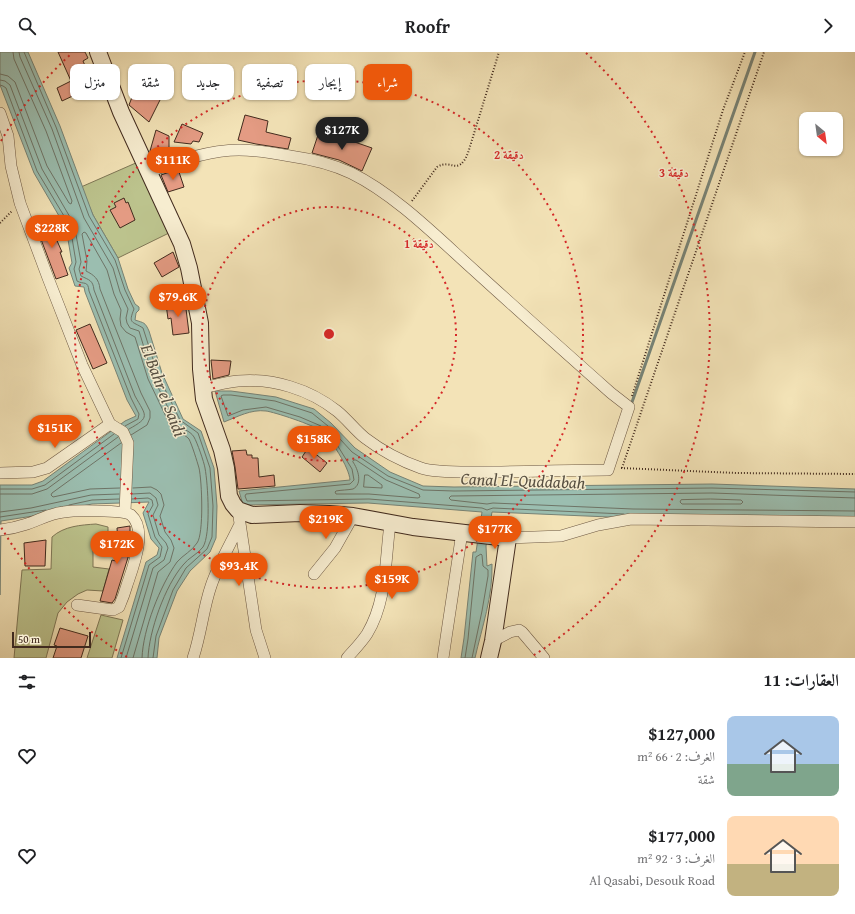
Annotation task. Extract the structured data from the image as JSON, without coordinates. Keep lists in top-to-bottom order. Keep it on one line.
{"water":["El Bahr el Saidi","Canal El-Quddabah"],"scale_bar":"50 m","north":"bottom right","page":{"header":"Roofr","chip":["شراء","إيجار","تصفية","جديد","شقة","منزل"],"price":["$127K","$111K","$228K","$79.6K","$151K","$158K","$219K","$177K","$172K","$93.4K","$159K"],"scale":"50 m","heading":"العقارات: 11","list":[{"name":"$127,000","note":"الغرف: 2 · 66 m² · شقة"},{"name":"$177,000","note":"الغرف: 3 · 92 m² · Al Qasabi, Desouk Road"}]},"rings":["2 دقيقة","3 دقيقة","1 دقيقة"]}
